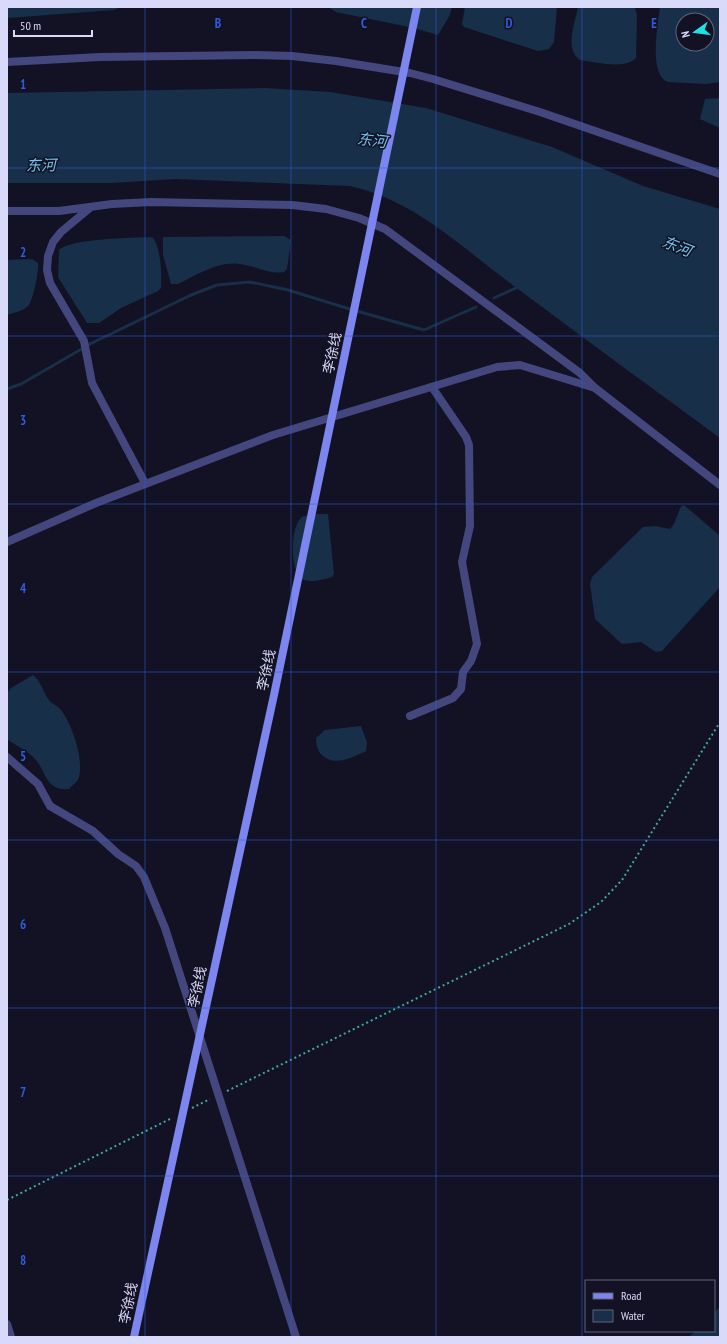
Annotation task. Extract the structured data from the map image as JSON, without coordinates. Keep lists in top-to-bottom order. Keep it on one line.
{"streets":{"main road":["李徐线"]},"water":["东河"],"legend":["Road","Water"],"scale_bar":"50 m","north":"left","grid":{"columns":["B","C","D","E"],"rows":["1","2","3","4","5","6","7","8"]}}
